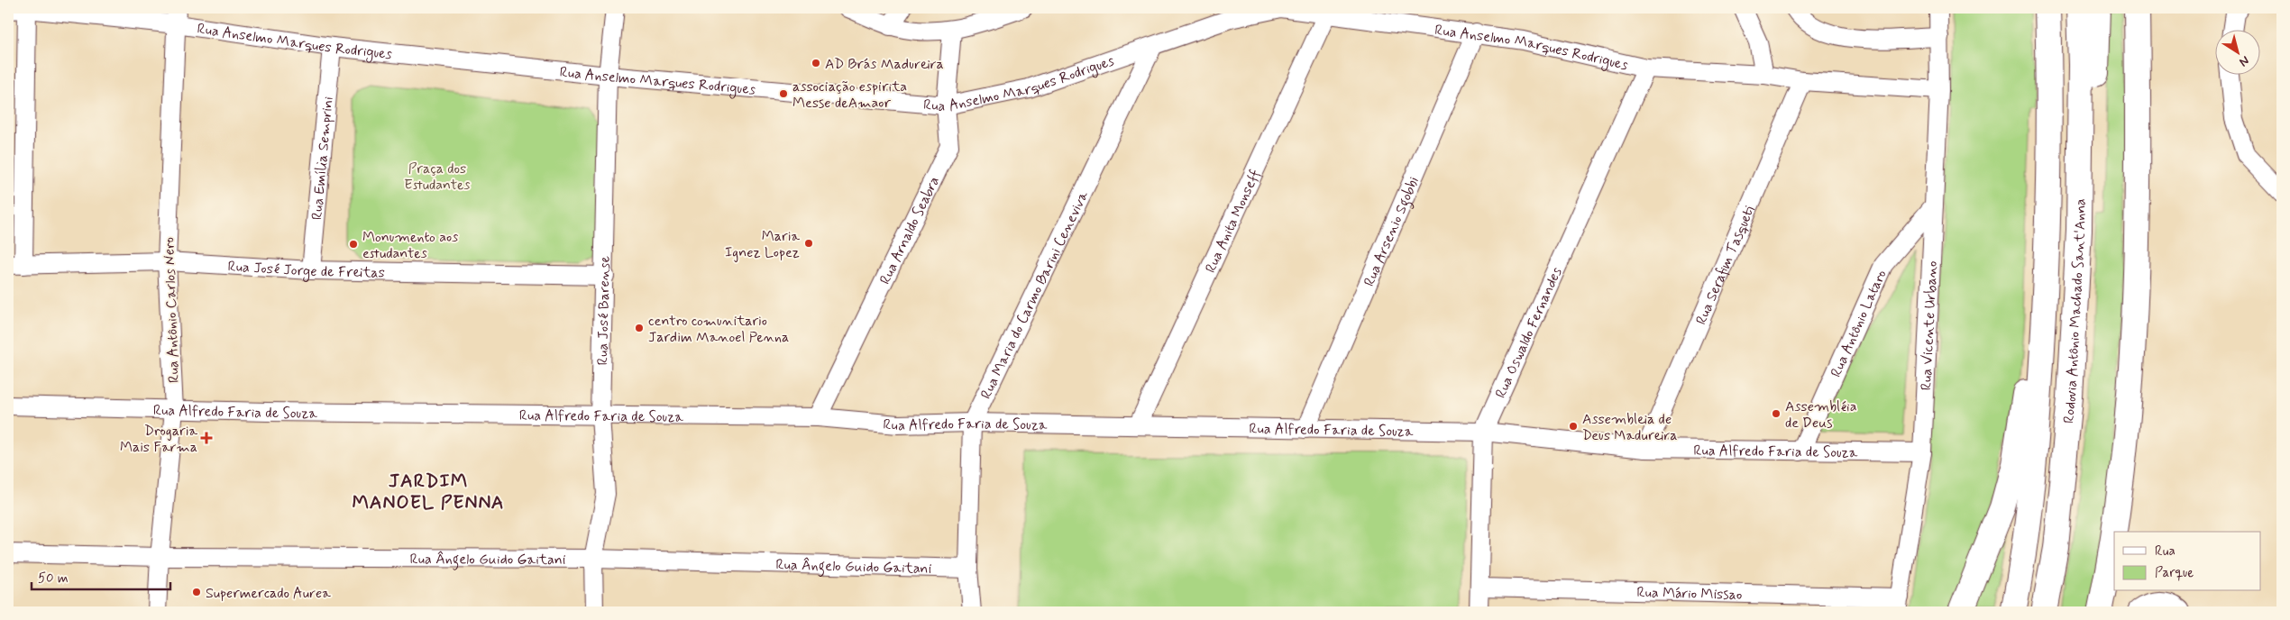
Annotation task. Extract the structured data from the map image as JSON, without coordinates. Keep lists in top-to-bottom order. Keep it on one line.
{"streets":{"main road":["Rodovia Antônio Machado Sant'Anna"],"street":["Rua Anselmo Marques Rodrigues","Rua Emília Semprini","Rua Anita Monseff","Rua Arnaldo Seabra","Rua Arsenio Sgobbi","Rua Serafim Tasqueti","Rua José Jorge de Freitas","Rua Maria do Carmo Barini Ceneviva","Rua Antônio Carlos Nero","Rua José Barense","Rua Antônio Lataro","Rua Vicente Urbano","Rua Oswaldo Fernandes","Rua Alfredo Faria de Souza","Rua Ângelo Guido Gaitani","Rua Mário Missao"]},"crossings":[["Rua Anselmo Marques Rodrigues","Rua Emília Semprini"],["Rua Anselmo Marques Rodrigues","Rua Anita Monseff"],["Rua Anselmo Marques Rodrigues","Rua Arnaldo Seabra"],["Rua Anselmo Marques Rodrigues","Rua Arsenio Sgobbi"],["Rua Anselmo Marques Rodrigues","Rua Serafim Tasqueti"],["Rua Anselmo Marques Rodrigues","Rua Maria do Carmo Barini Ceneviva"],["Rua Anselmo Marques Rodrigues","Rua Antônio Carlos Nero"],["Rua Anselmo Marques Rodrigues","Rua José Barense"],["Rua Anselmo Marques Rodrigues","Rua Vicente Urbano"],["Rua Anselmo Marques Rodrigues","Rua Oswaldo Fernandes"],["Rua Emília Semprini","Rua José Jorge de Freitas"],["Rua Anita Monseff","Rua Alfredo Faria de Souza"],["Rua Arnaldo Seabra","Rua Alfredo Faria de Souza"],["Rua Arsenio Sgobbi","Rua Alfredo Faria de Souza"],["Rua Serafim Tasqueti","Rua Alfredo Faria de Souza"],["Rua José Jorge de Freitas","Rua Antônio Carlos Nero"],["Rua José Jorge de Freitas","Rua José Barense"],["Rua Maria do Carmo Barini Ceneviva","Rua Alfredo Faria de Souza"],["Rua Maria do Carmo Barini Ceneviva","Rua Ângelo Guido Gaitani"],["Rua Antônio Carlos Nero","Rua Alfredo Faria de Souza"],["Rua Antônio Carlos Nero","Rua Ângelo Guido Gaitani"],["Rua José Barense","Rua Alfredo Faria de Souza"],["Rua José Barense","Rua Ângelo Guido Gaitani"],["Rua Antônio Lataro","Rua Vicente Urbano"],["Rua Antônio Lataro","Rua Alfredo Faria de Souza"],["Rua Vicente Urbano","Rua Alfredo Faria de Souza"],["Rua Vicente Urbano","Rua Mário Missao"],["Rua Oswaldo Fernandes","Rua Alfredo Faria de Souza"],["Rua Oswaldo Fernandes","Rua Mário Missao"]],"districts":["JARDIM MANOEL PENNA"],"parks":["Praça dos Estudantes"],"places":{"other":["AD Brás Madureira","associação espirita Messe deAmaor","Maria Ignez Lopez","Monumento aos estudantes","centro comunitario Jardim Manoel Penna","Assembléia de Deus","Assembleia de Deus Madureira","Supermercado Aurea"],"health":["Drogaria Mais Farma"]},"legend":["Rua","Parque"],"scale_bar":"50 m","north":"bottom right"}
